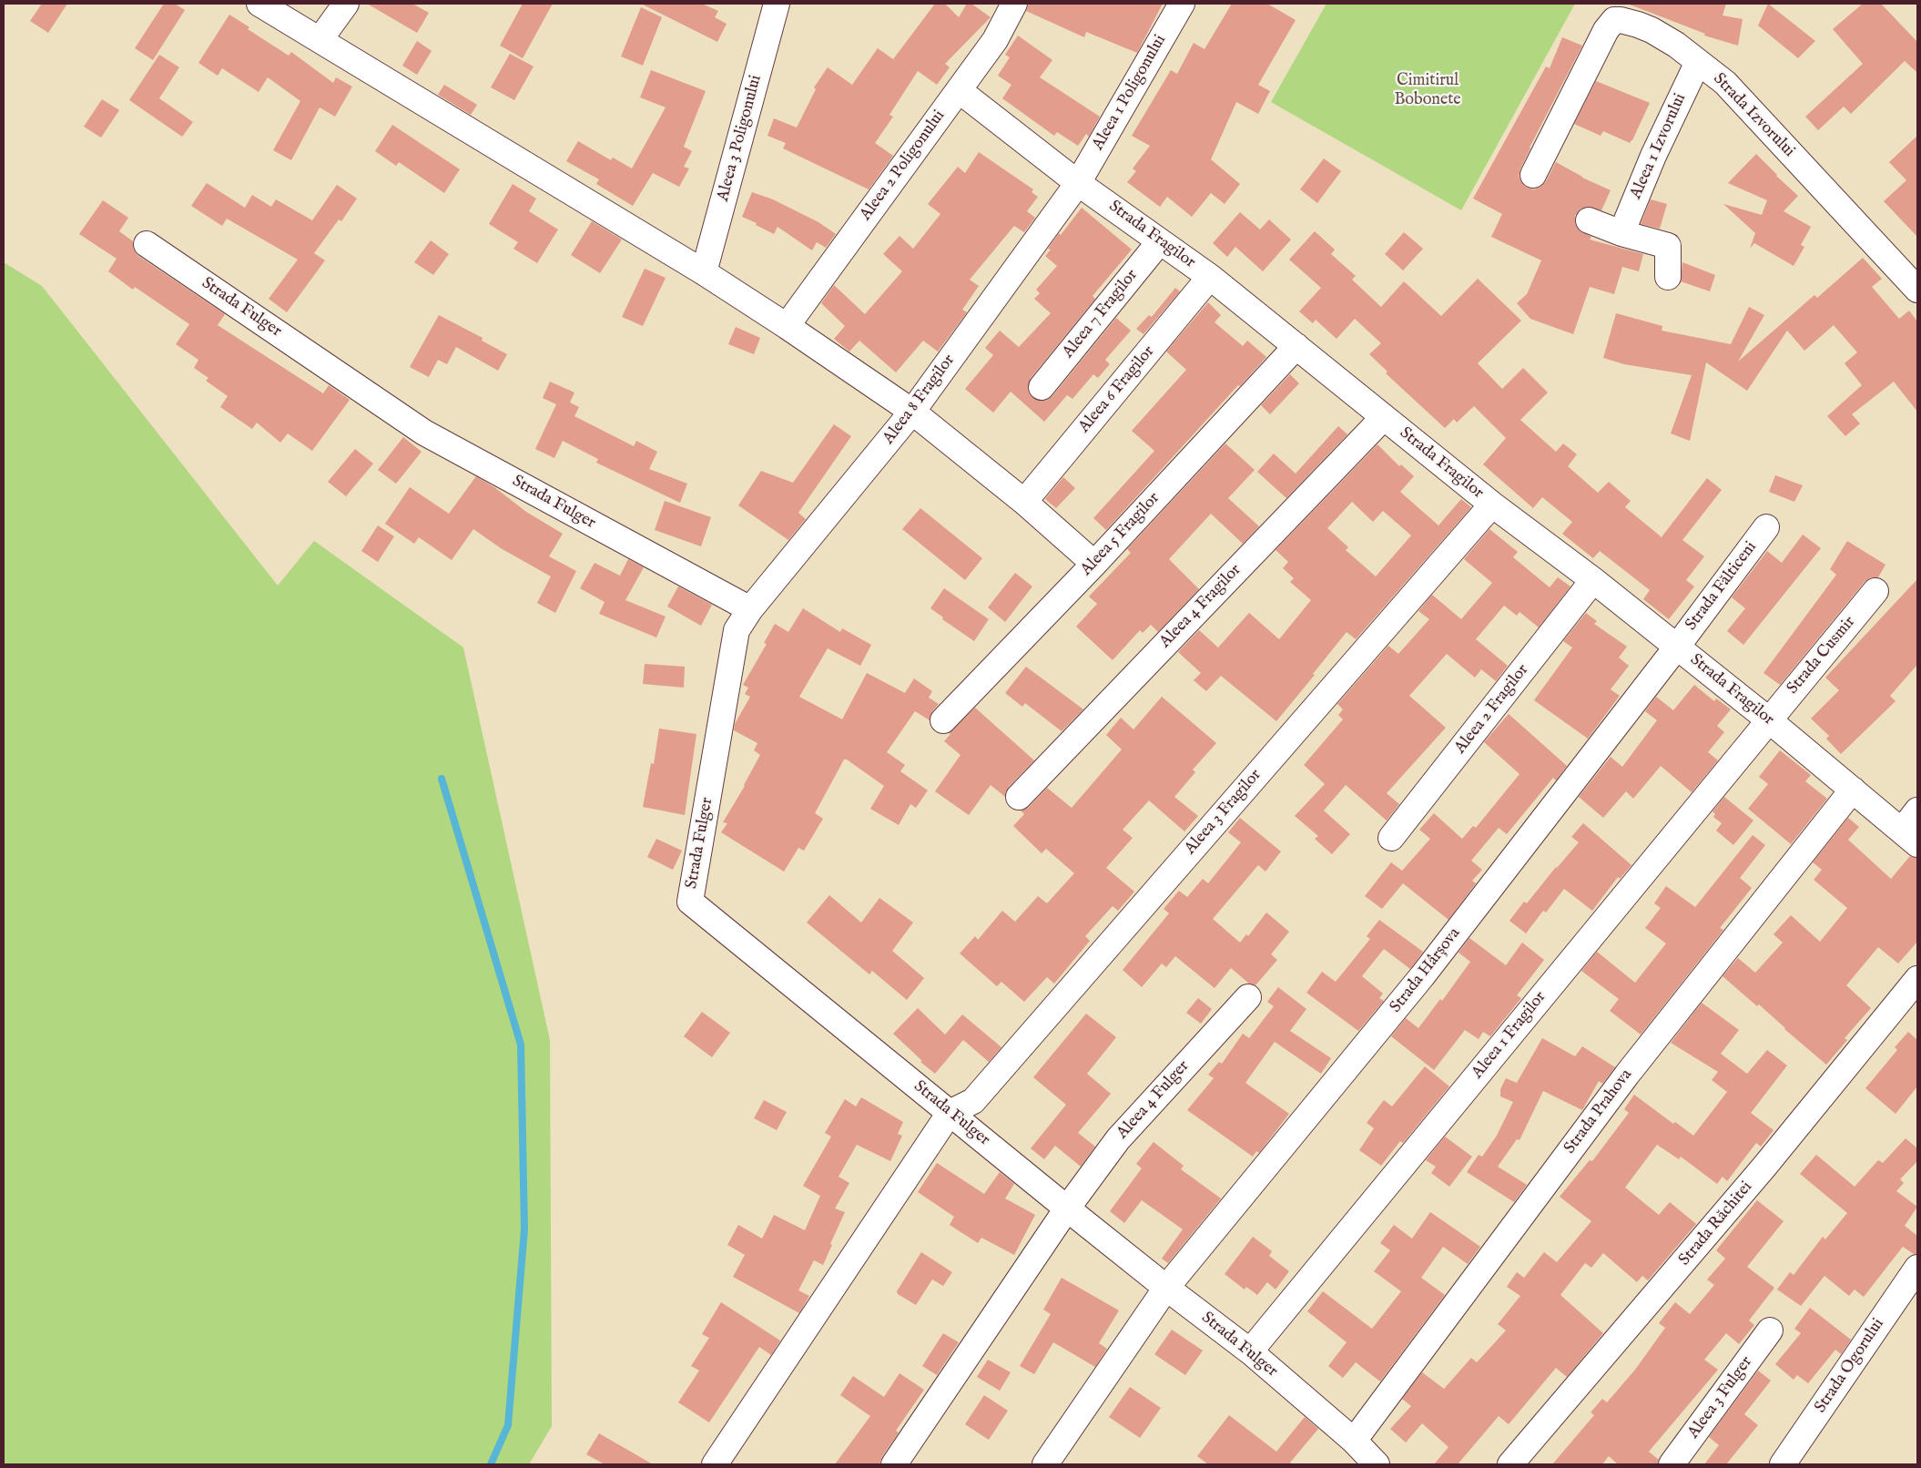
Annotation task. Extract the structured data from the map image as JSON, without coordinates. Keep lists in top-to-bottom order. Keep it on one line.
{"streets":{"street":["Aleea 1 Poligonului","Strada Izvorului","Aleea 3 Poligonului","Aleea 1 Izvorului","Aleea 2 Poligonului","Strada Fragilor","Strada Fulger","Aleea 7 Fragilor","Aleea 6 Fragilor","Aleea 8 Fragilor","Aleea 5 Fragilor","Strada Fălticeni","Aleea 4 Fragilor","Strada Cusmir","Aleea 2 Fragilor","Aleea 3 Fragilor","Strada Hârșova","Aleea 1 Fragilor","Aleea 4 Fulger","Strada Prahova","Strada Răchitei","Strada Ogorului","Aleea 3 Fulger"]},"crossings":[["Aleea 1 Poligonului","Strada Fragilor"],["Aleea 1 Poligonului","Aleea 8 Fragilor"],["Strada Izvorului","Aleea 1 Izvorului"],["Aleea 2 Poligonului","Strada Fragilor"],["Strada Fragilor","Aleea 7 Fragilor"],["Strada Fragilor","Aleea 6 Fragilor"],["Strada Fragilor","Aleea 8 Fragilor"],["Strada Fragilor","Aleea 5 Fragilor"],["Strada Fragilor","Strada Fălticeni"],["Strada Fragilor","Aleea 4 Fragilor"],["Strada Fragilor","Strada Cusmir"],["Strada Fragilor","Aleea 2 Fragilor"],["Strada Fragilor","Aleea 3 Fragilor"],["Strada Fragilor","Strada Hârșova"],["Strada Fragilor","Aleea 1 Fragilor"],["Strada Fragilor","Strada Prahova"],["Strada Fulger","Aleea 8 Fragilor"],["Strada Fulger","Aleea 3 Fragilor"],["Strada Fulger","Strada Hârșova"],["Strada Fulger","Aleea 1 Fragilor"],["Strada Fulger","Aleea 4 Fulger"],["Strada Fulger","Strada Prahova"],["Strada Fălticeni","Strada Hârșova"],["Strada Cusmir","Aleea 1 Fragilor"]],"parks":["Cimitirul Bobonete"]}
